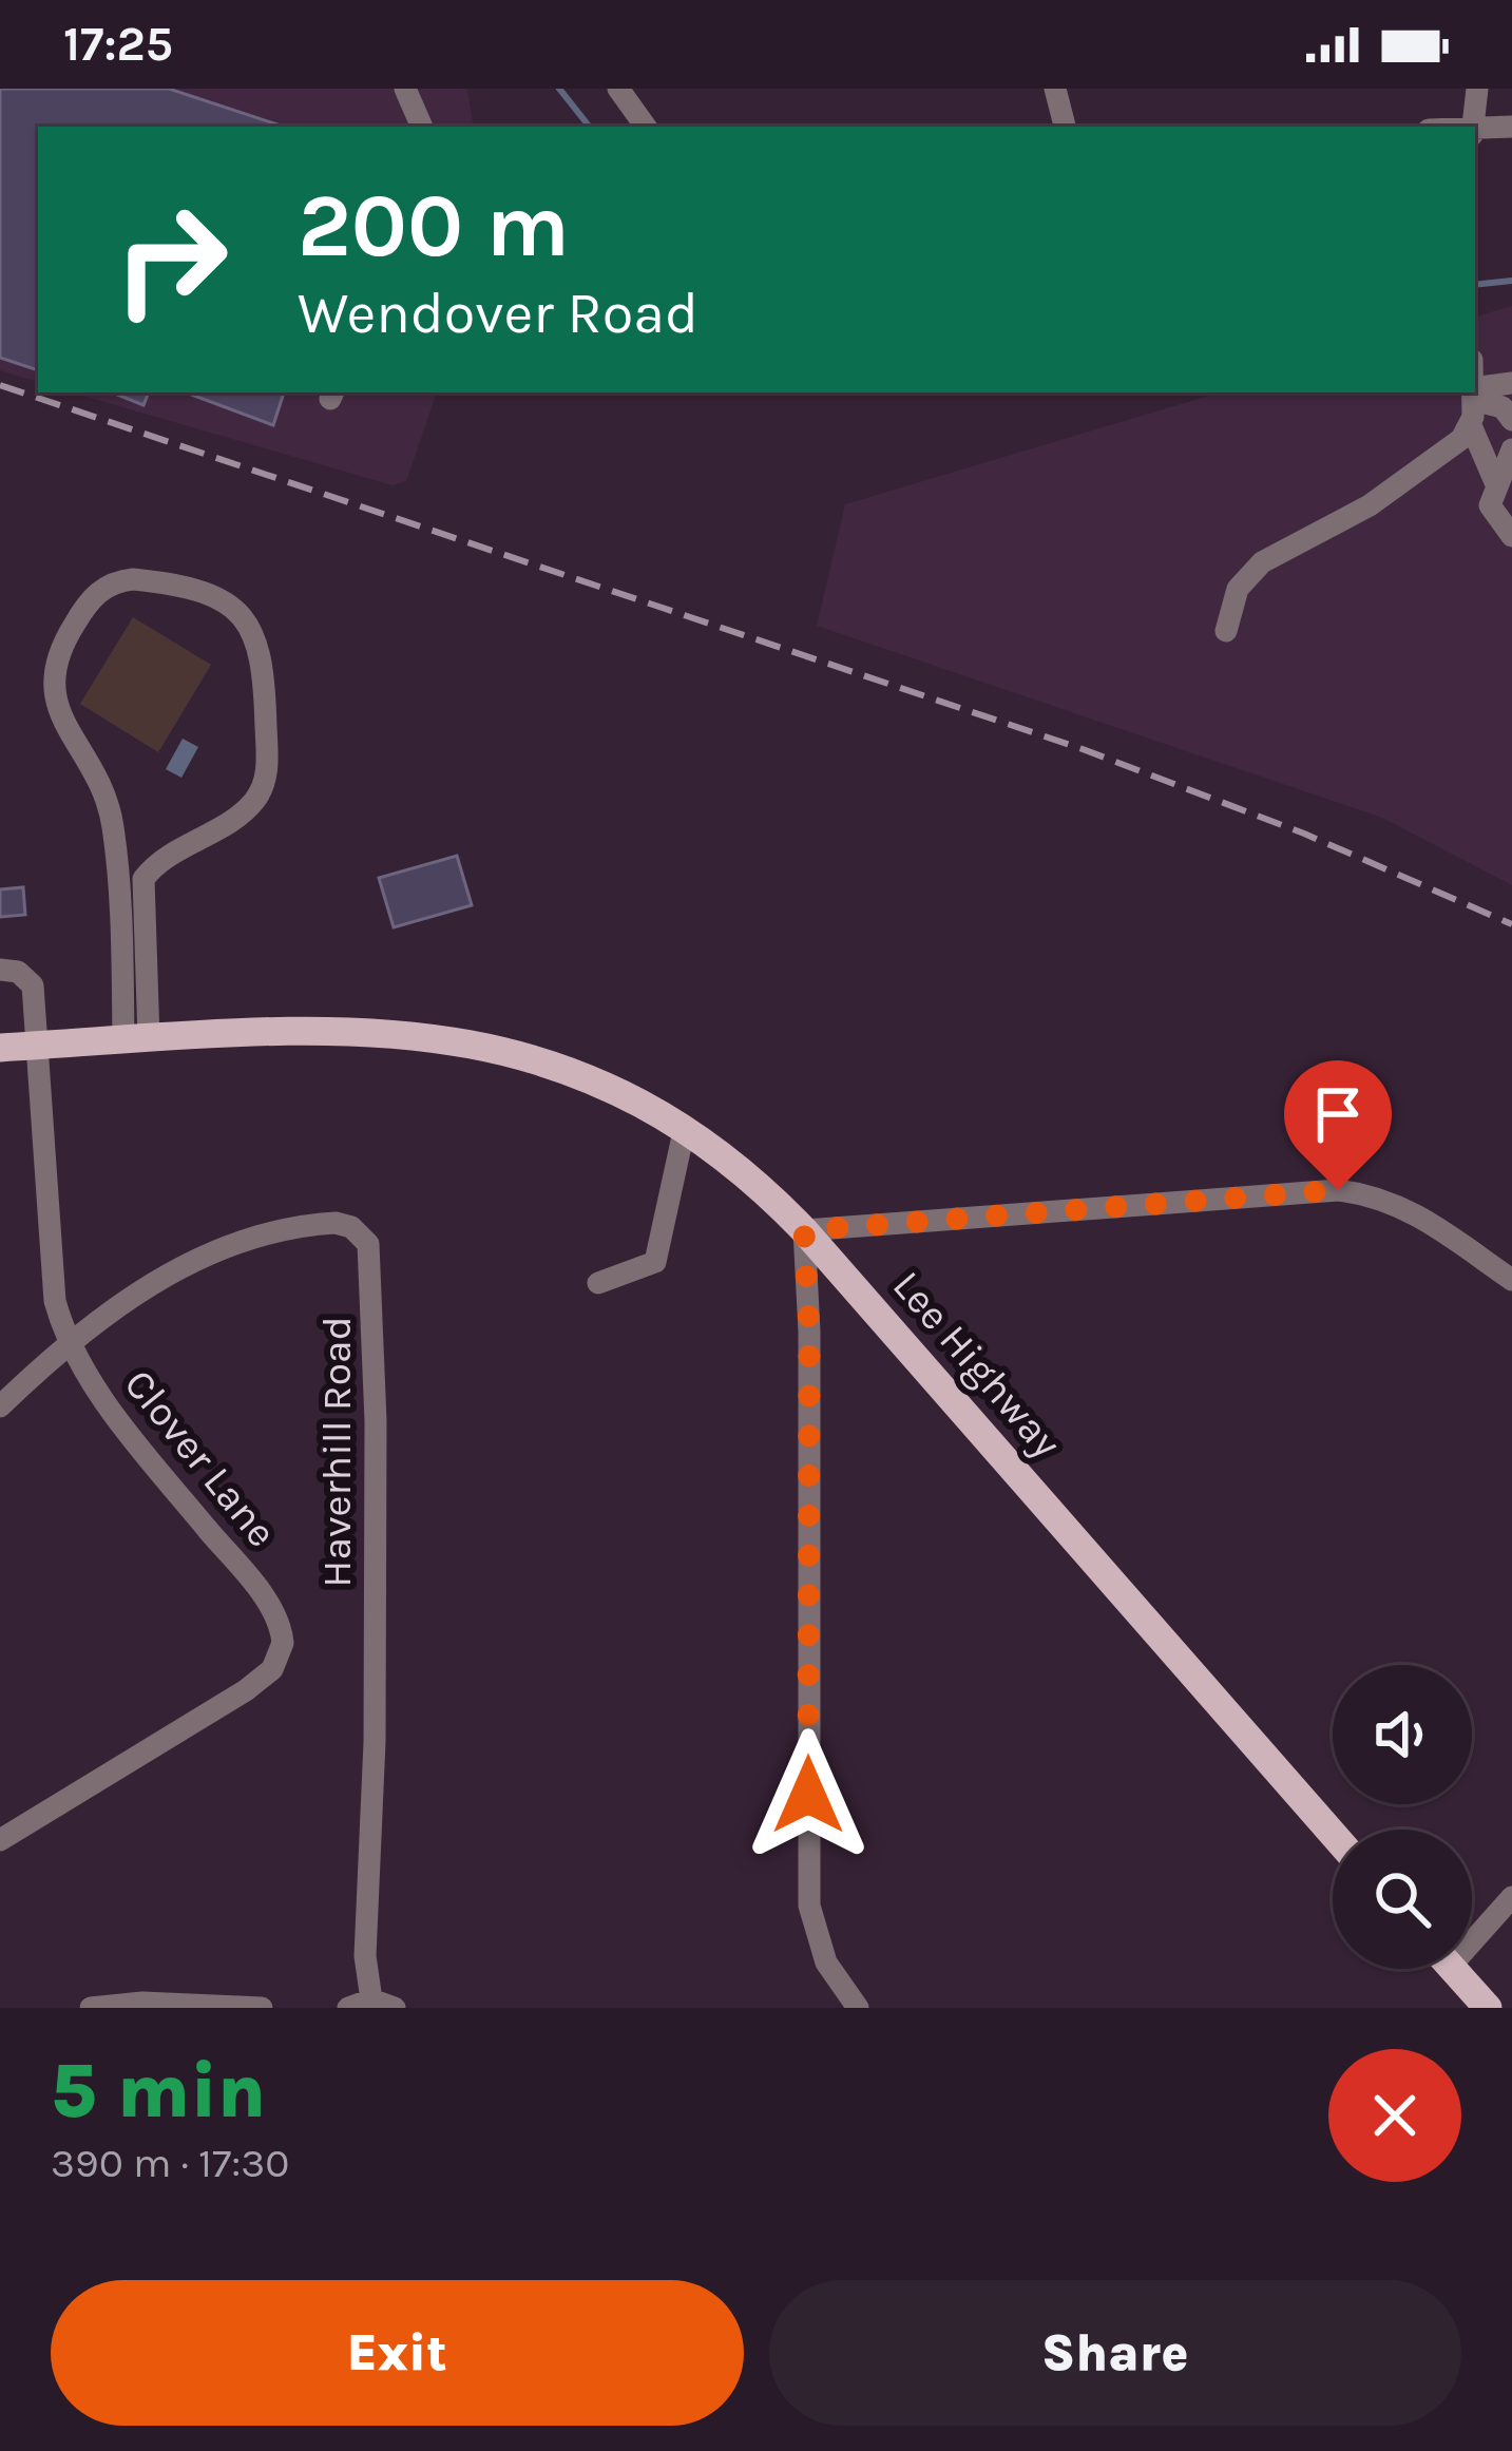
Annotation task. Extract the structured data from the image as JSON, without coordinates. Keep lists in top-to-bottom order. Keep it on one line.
{"streets":{"main road":["Lee Highway"],"street":["Haverhill Road","Clover Lane"]},"crossings":[["Lee Highway","Clover Lane"],["Haverhill Road","Clover Lane"]],"page":{"status":"17:25","turn":["200 m","Wendover Road"],"heading":["5 min","390 m · 17:30"],"buttons":["Exit","Share"]}}
